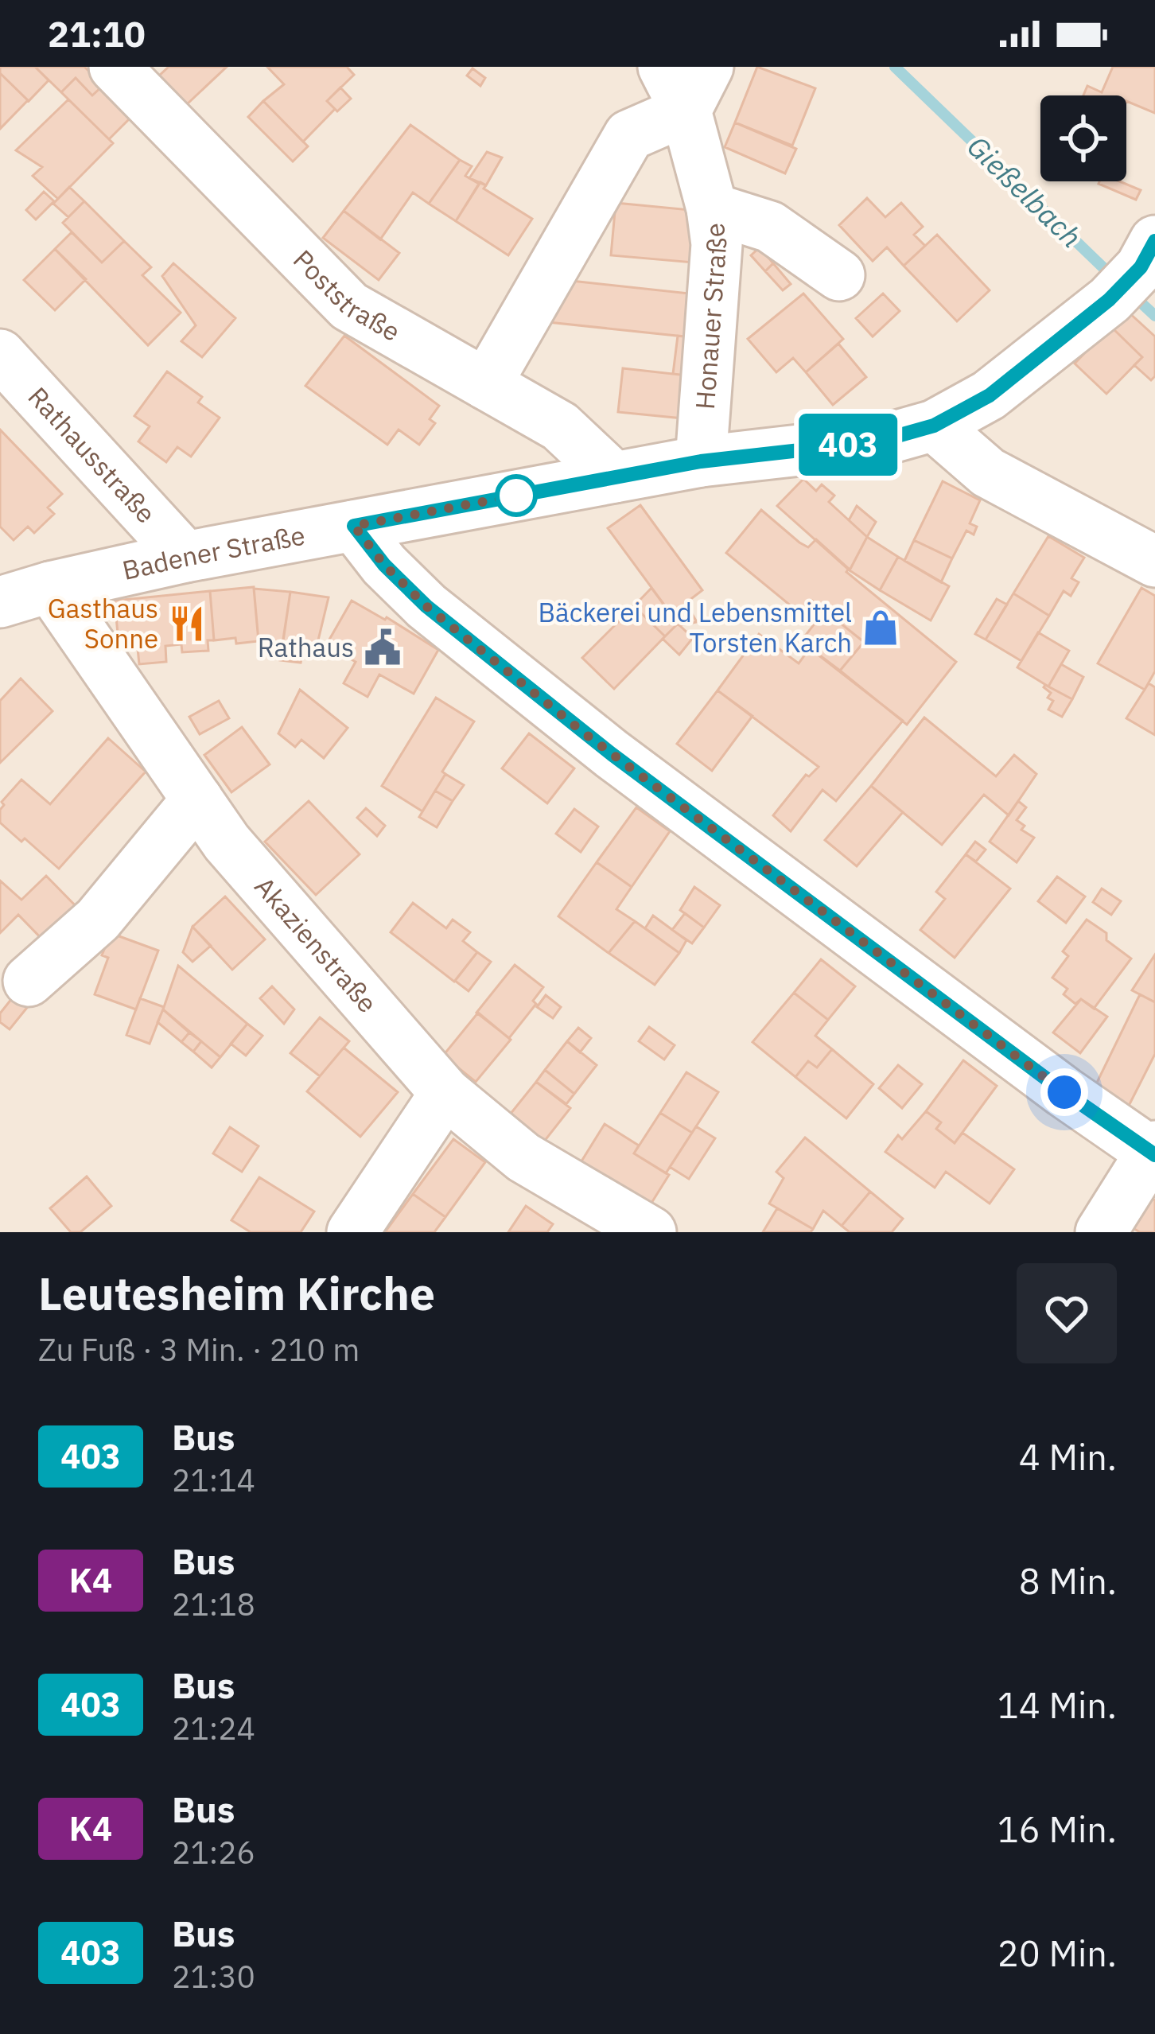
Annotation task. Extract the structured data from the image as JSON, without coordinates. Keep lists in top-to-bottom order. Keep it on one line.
{"streets":{"street":["Poststraße","Honauer Straße","Rathausstraße","Badener Straße","Akazienstraße"]},"crossings":[["Poststraße","Badener Straße"],["Honauer Straße","Badener Straße"],["Rathausstraße","Badener Straße"],["Badener Straße","Akazienstraße"]],"water":["Gießelbach"],"places":{"restaurant":["Gasthaus Sonne"],"shop":["Bäckerei und Lebensmittel Torsten Karch"],"public building":["Rathaus"]},"lines":["bus line 403"],"page":{"status":"21:10","on_map":"403","heading":["Leutesheim Kirche","Zu Fuß · 3 Min. · 210 m"],"list":[{"mark":"403","name":"Bus","note":"21:14","value":"4 Min."},{"mark":"K4","name":"Bus","note":"21:18","value":"8 Min."},{"mark":"403","name":"Bus","note":"21:24","value":"14 Min."},{"mark":"K4","name":"Bus","note":"21:26","value":"16 Min."},{"mark":"403","name":"Bus","note":"21:30","value":"20 Min."}]}}
